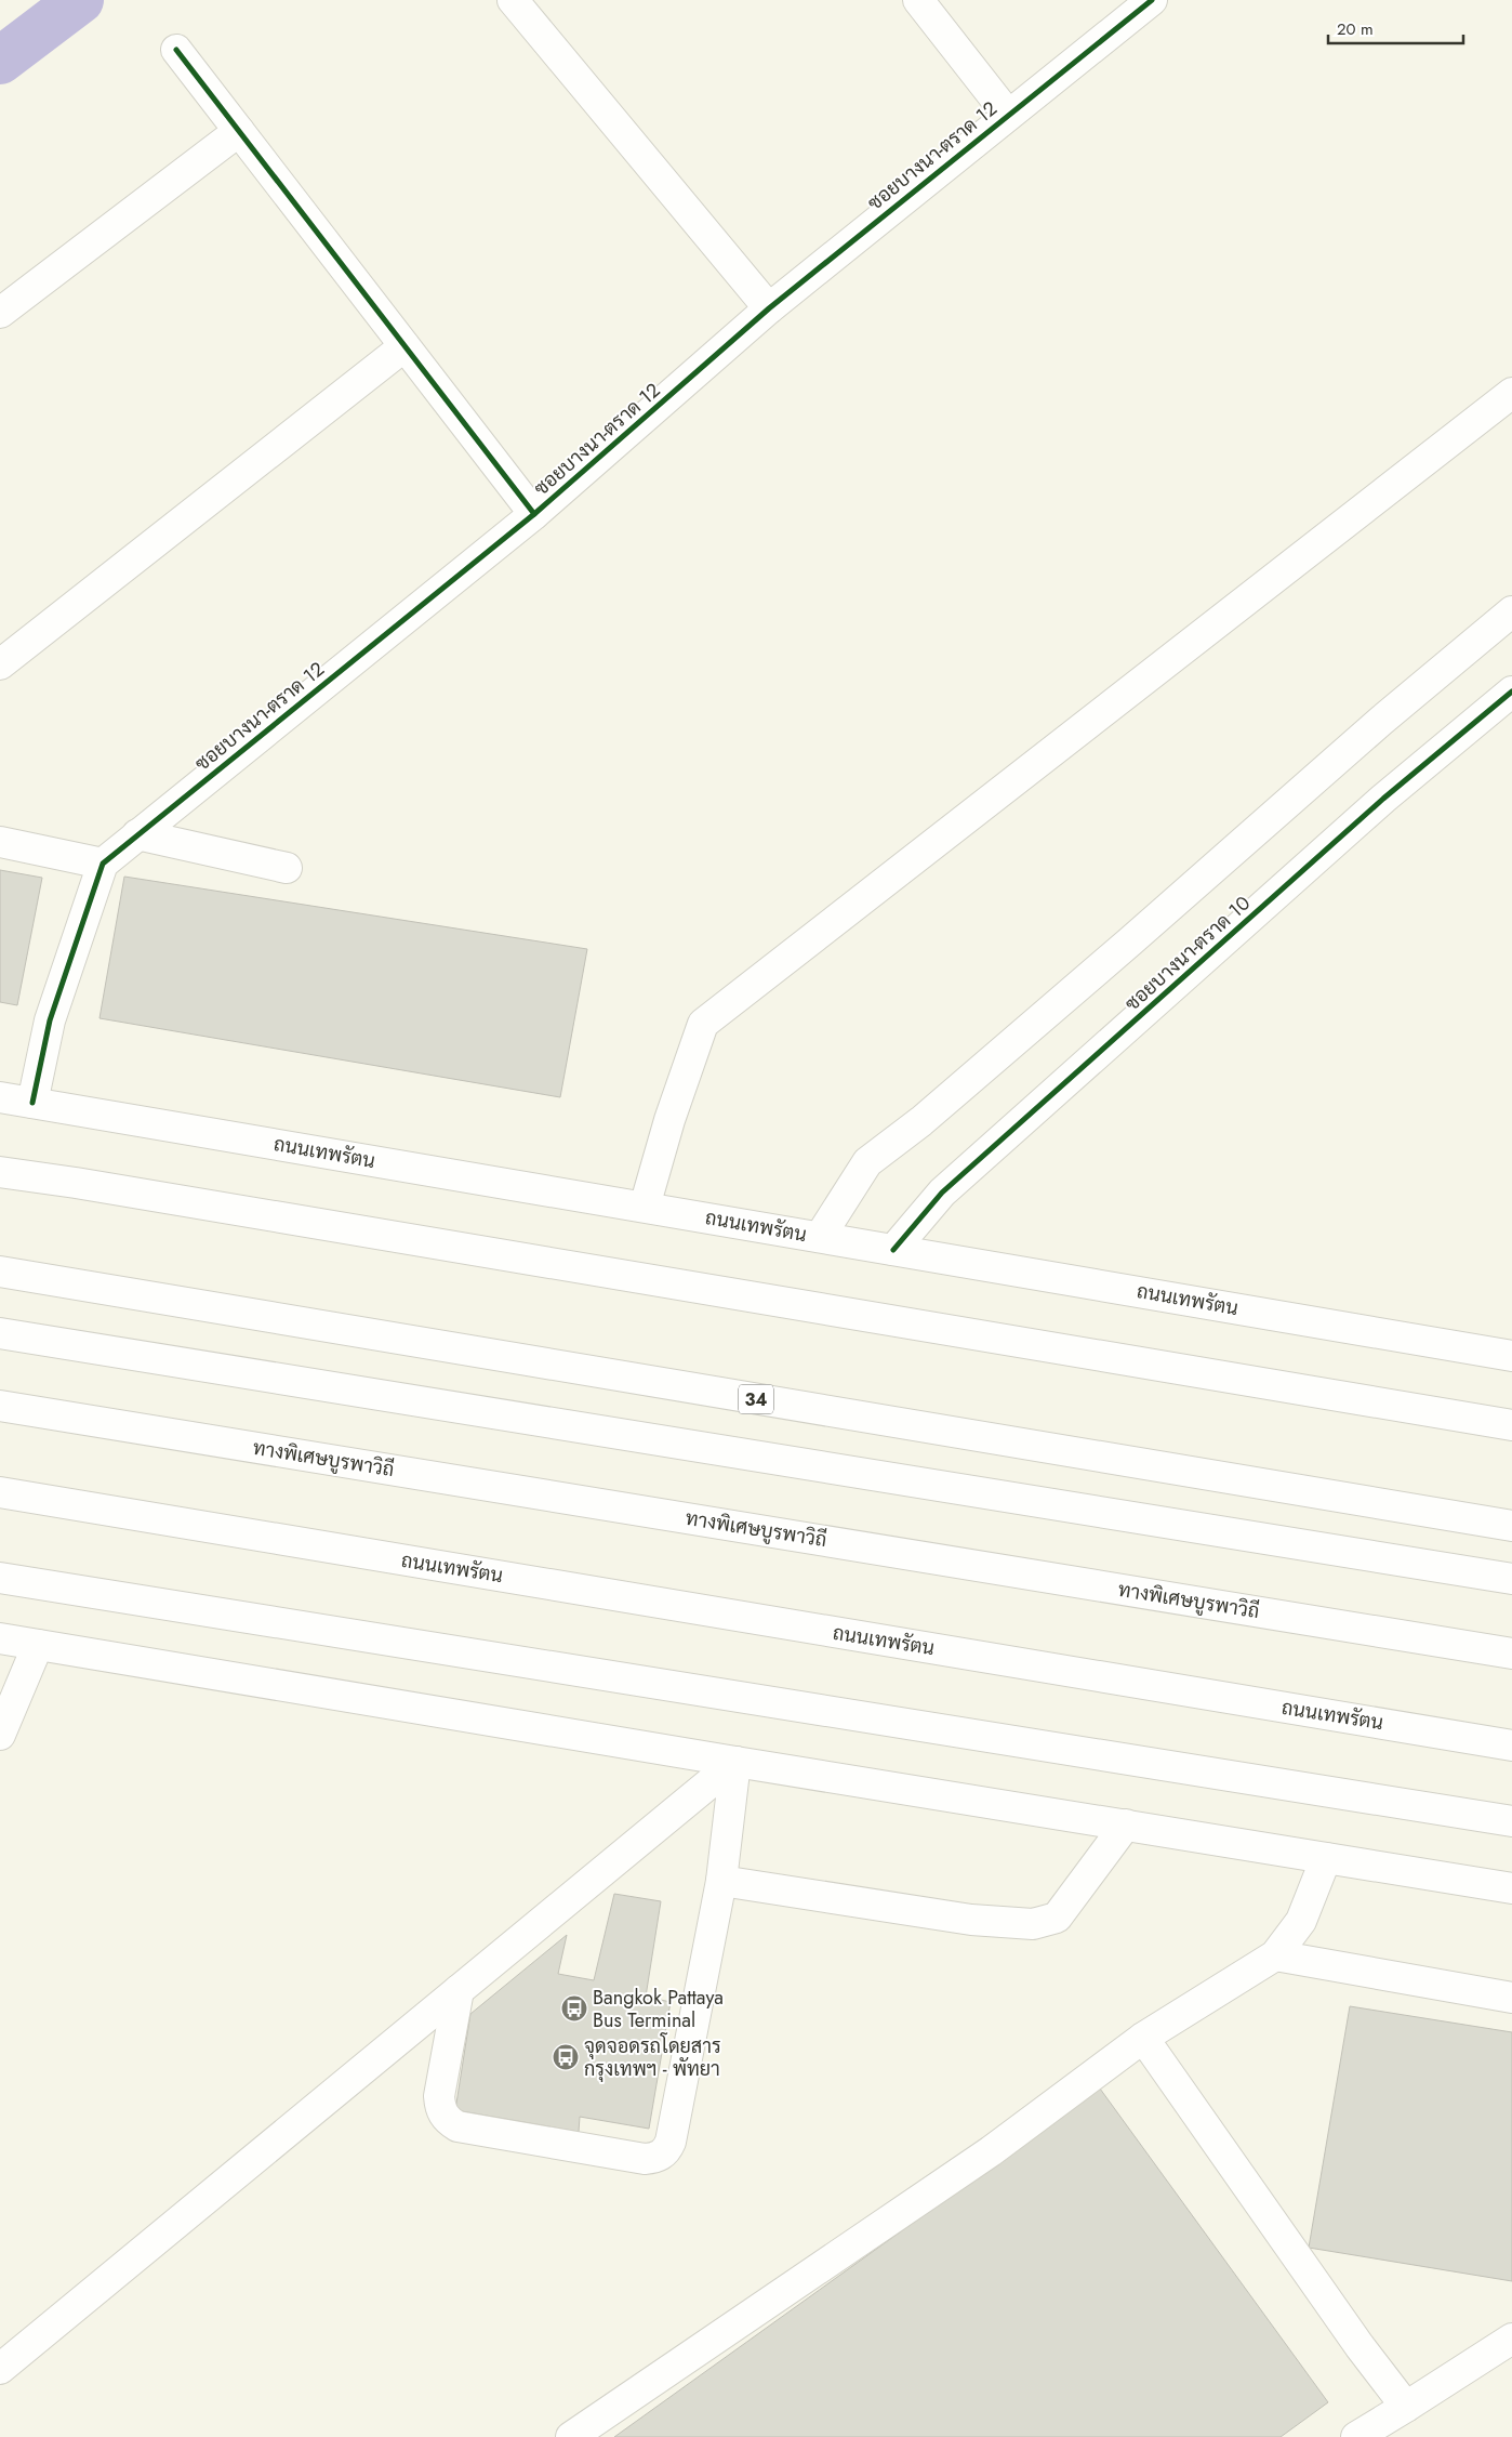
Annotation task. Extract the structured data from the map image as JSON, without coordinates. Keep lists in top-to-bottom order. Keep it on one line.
{"streets":{"main road":["ซอยบางนา-ตราด 12","ซอยบางนา-ตราด 10","ถนนเทพรัตน","34","ทางพิเศษบูรพาวิถี"]},"crossings":[["ซอยบางนา-ตราด 10","ถนนเทพรัตน"]],"places":{"bus stop":["Bangkok Pattaya Bus Terminal","จุดจอดรถโดยสาร กรุงเทพฯ - พัทยา"]},"scale_bar":"20 m"}
